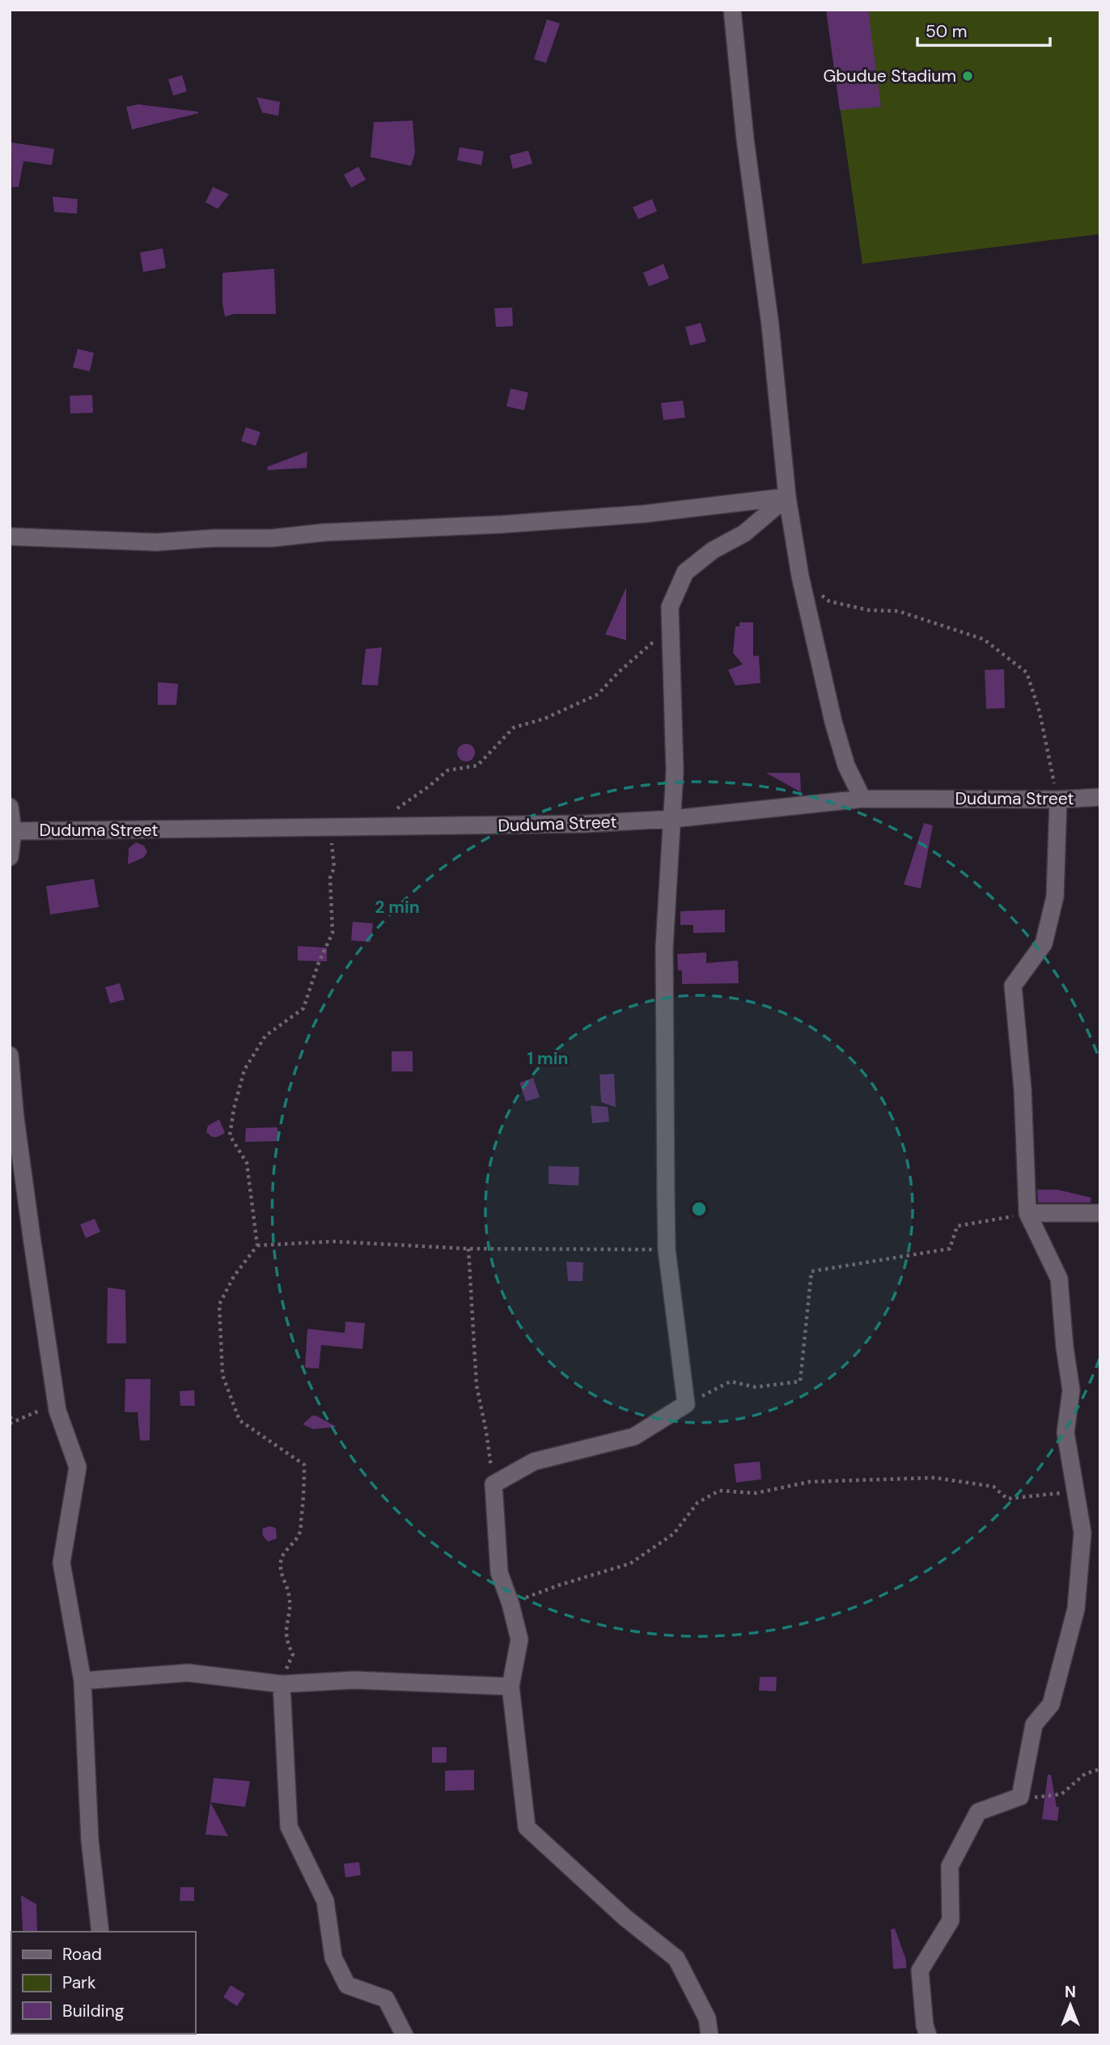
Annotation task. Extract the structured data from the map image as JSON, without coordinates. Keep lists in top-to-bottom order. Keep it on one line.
{"streets":{"street":["Duduma Street"]},"places":["Gbudue Stadium"],"legend":["Road","Park","Building"],"scale_bar":"50 m","north":"top","rings":["2 min","1 min"]}
